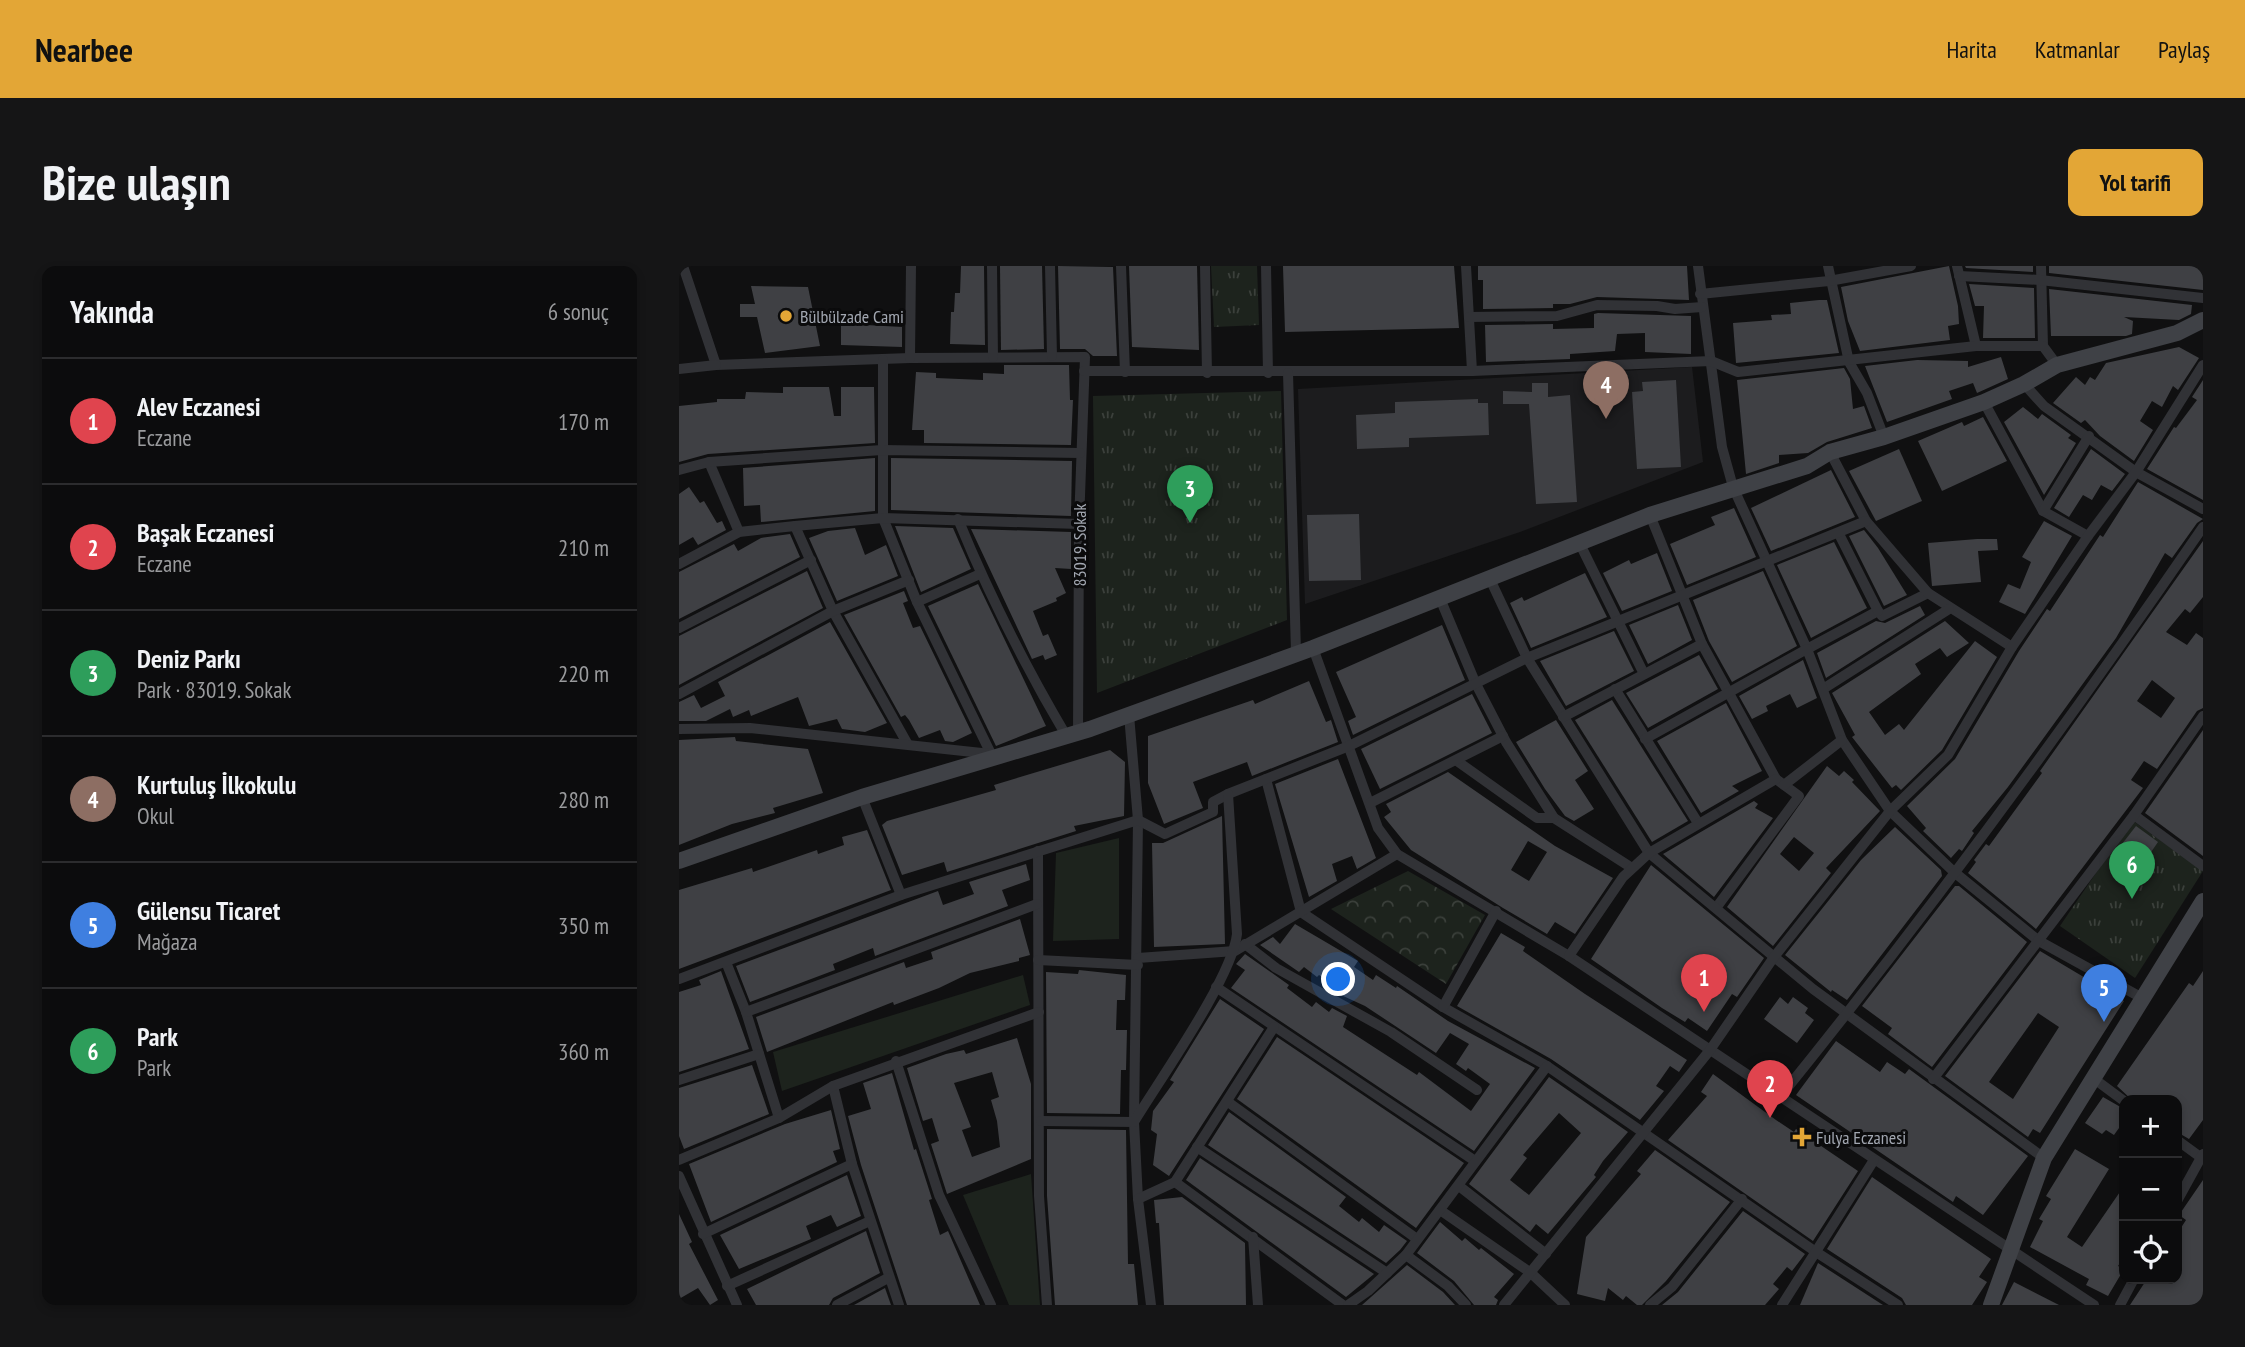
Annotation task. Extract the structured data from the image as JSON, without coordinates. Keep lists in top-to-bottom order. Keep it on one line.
{"streets":{"street":["83019. Sokak"]},"places":{"other":["Bülbülzade Cami"],"health":["Fulya Eczanesi"]},"page":{"header":"Nearbee","nav":["Harita","Katmanlar","Paylaş"],"buttons":"Yol tarifi","title":"Bize ulaşın","heading":["Yakında","6 sonuç"],"list":[{"mark":"1","name":"Alev Eczanesi","note":"Eczane","value":"170 m"},{"mark":"2","name":"Başak Eczanesi","note":"Eczane","value":"210 m"},{"mark":"3","name":"Deniz Parkı","note":"Park · 83019. Sokak","value":"220 m"},{"mark":"4","name":"Kurtuluş İlkokulu","note":"Okul","value":"280 m"},{"mark":"5","name":"Gülensu Ticaret","note":"Mağaza","value":"350 m"},{"mark":"6","name":"Park","note":"Park","value":"360 m"}],"pins":["4","3","6","1","5","2"],"map_buttons":["+","−"]}}
